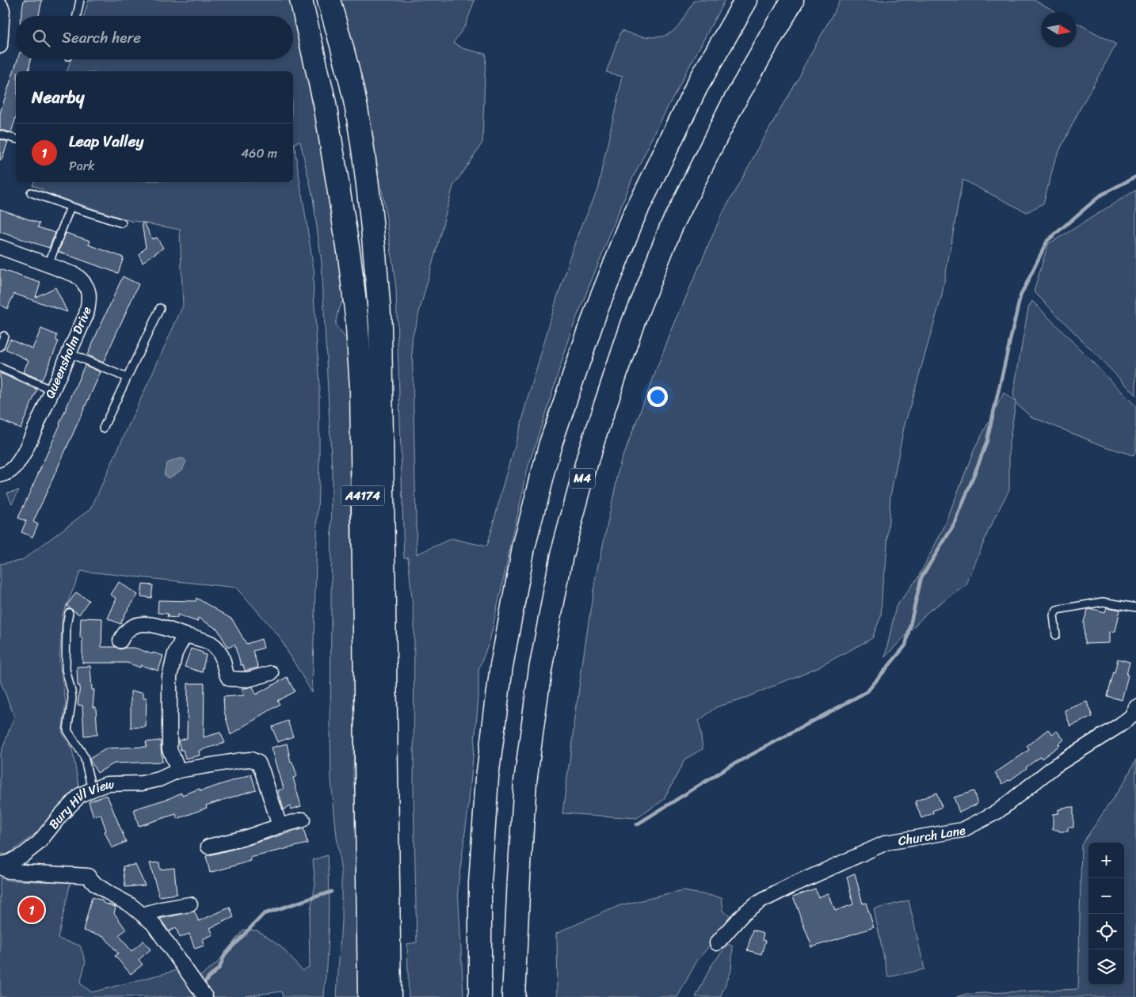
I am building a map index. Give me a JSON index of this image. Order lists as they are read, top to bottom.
{
  "streets": {
    "highway": ["M4", "A4174"],
    "street": ["Queensholm Drive", "Bury Hill View", "Church Lane"]
  },
  "north": "right",
  "page": {
    "search": "Search here",
    "heading": "Nearby",
    "list": [
      {
        "mark": "1",
        "name": "Leap Valley",
        "note": "Park",
        "value": "460 m"
      }
    ],
    "map_buttons": ["+", "−"],
    "pins": "1"
  }
}
